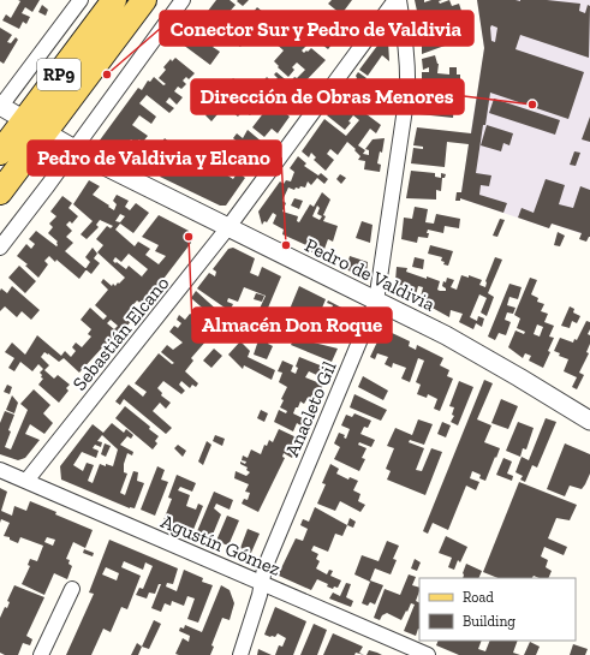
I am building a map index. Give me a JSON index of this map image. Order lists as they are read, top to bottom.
{
  "streets": {
    "main road": ["RP9"],
    "street": [
      "Pedro de Valdivia",
      "Sebastián Elcano",
      "Anacleto Gil",
      "Agustín Gómez"
    ]
  },
  "crossings": [
    ["RP9", "Pedro de Valdivia"],
    ["Pedro de Valdivia", "Sebastián Elcano"],
    ["Pedro de Valdivia", "Anacleto Gil"],
    ["Sebastián Elcano", "Anacleto Gil"],
    ["Sebastián Elcano", "Agustín Gómez"],
    ["Anacleto Gil", "Agustín Gómez"]
  ],
  "places": [
    "Conector Sur y Pedro de Valdivia",
    "Dirección de Obras Menores",
    "Almacén Don Roque",
    "Pedro de Valdivia y Elcano"
  ],
  "legend": ["Road", "Building"]
}
